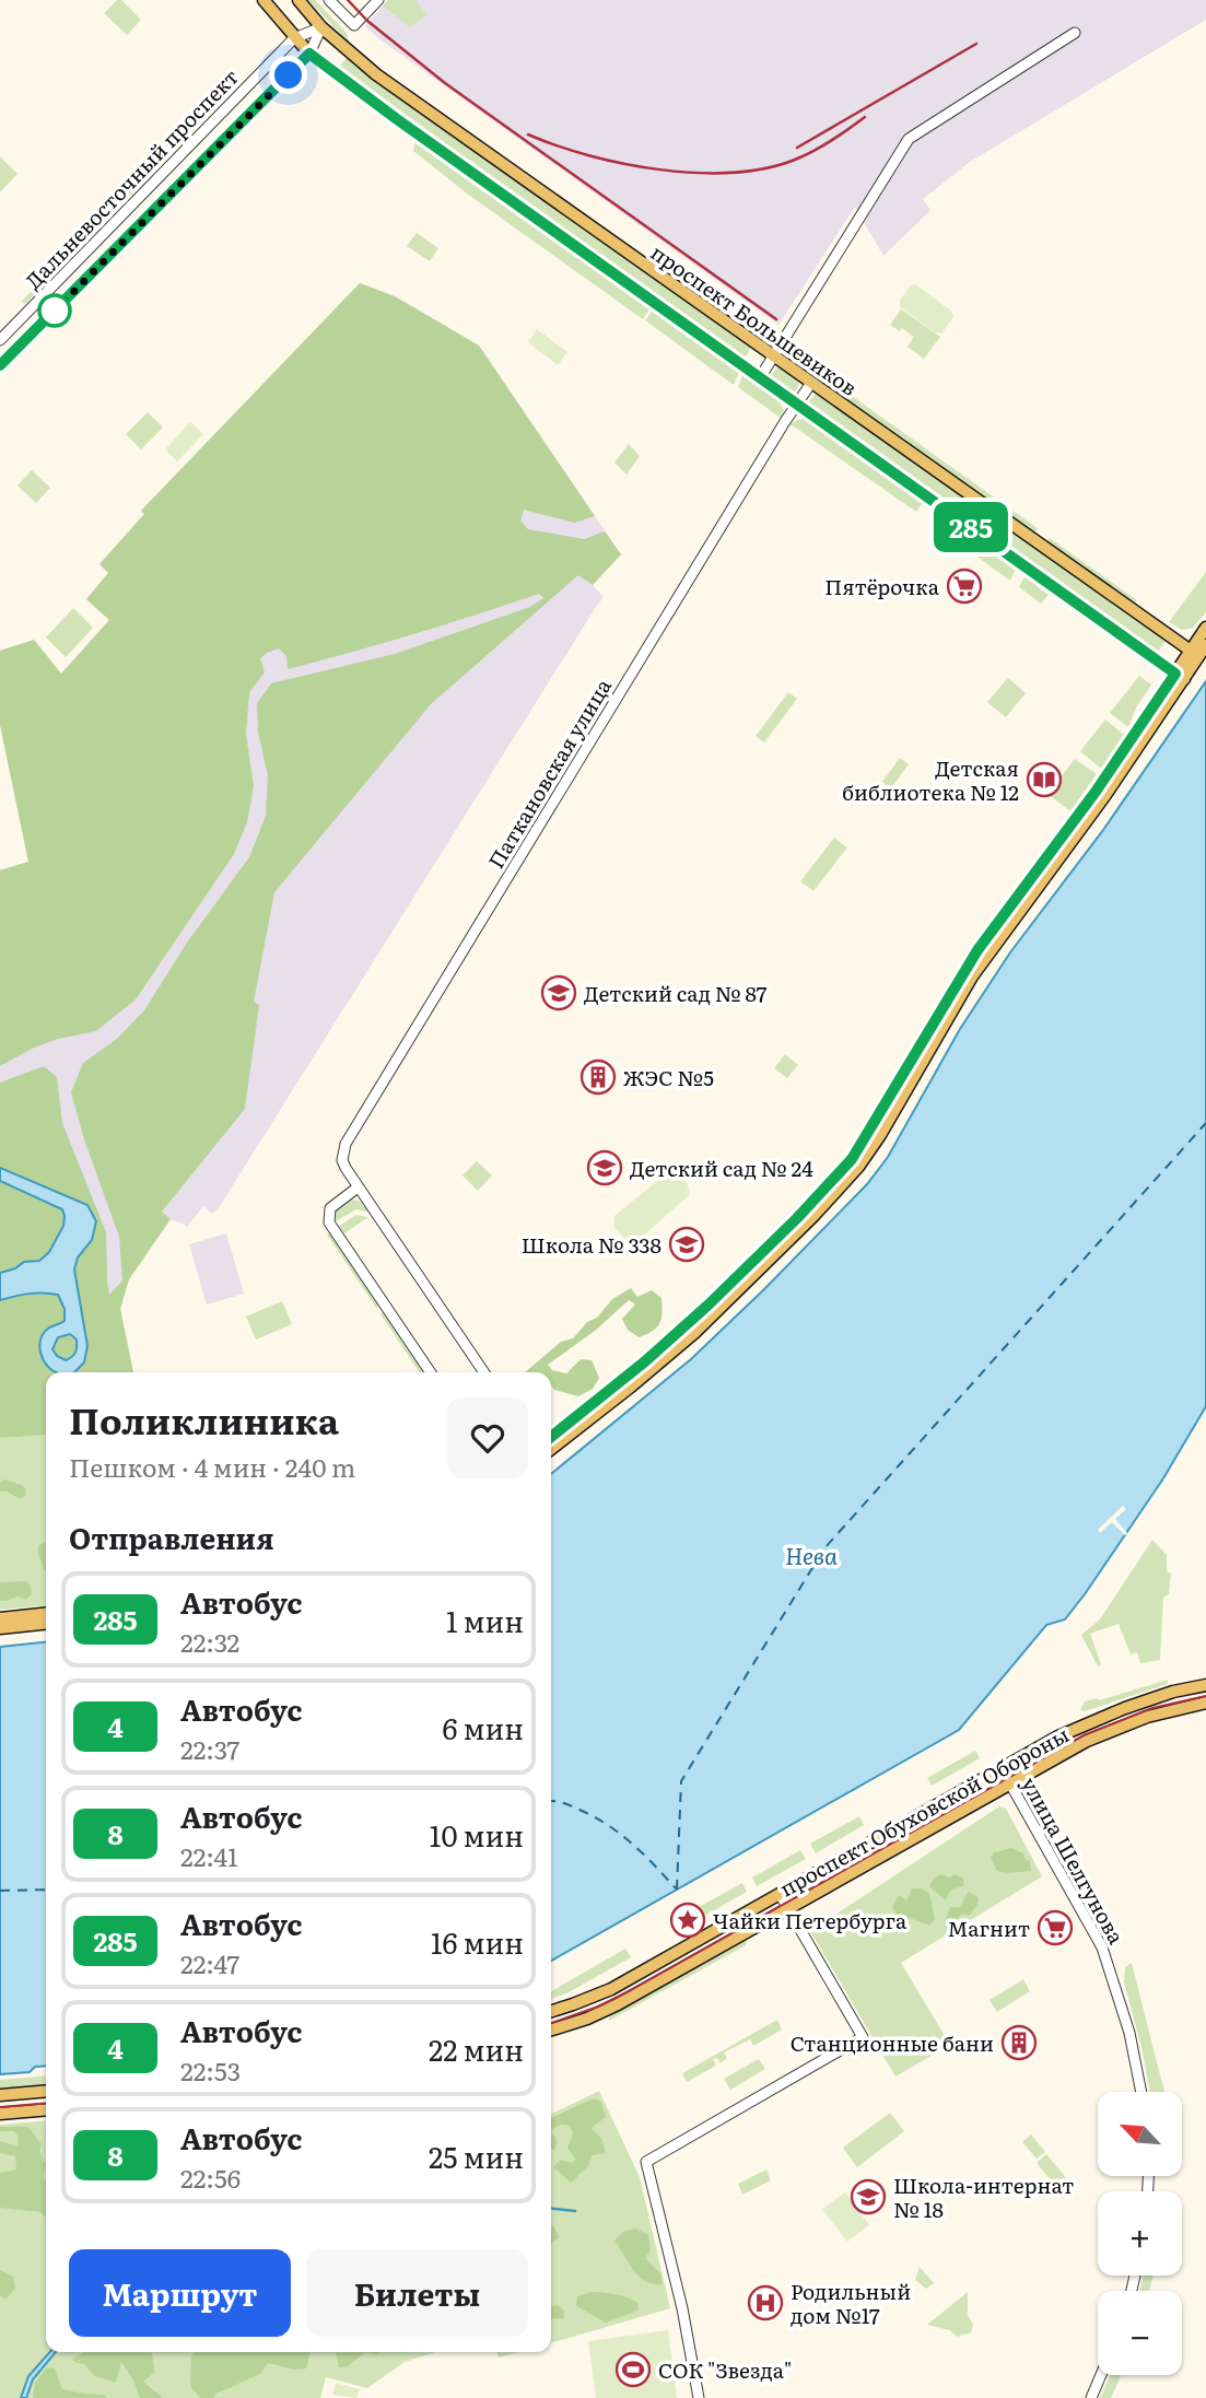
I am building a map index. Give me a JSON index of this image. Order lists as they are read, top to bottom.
{
  "streets": {
    "main road": ["проспект Большевиков", "проспект Обуховской Обороны"],
    "street": ["Дальневосточный проспект", "Паткановская улица", "улица Шелгунова"]
  },
  "crossings": [
    ["Дальневосточный проспект", "проспект Большевиков"],
    ["проспект Большевиков", "Паткановская улица"],
    ["проспект Обуховской Обороны", "улица Шелгунова"]
  ],
  "water": ["Нева"],
  "places": {
    "supermarket": ["Пятёрочка", "Магнит"],
    "library": ["Детская библиотека № 12"],
    "school or university": [
      "Детский сад № 87",
      "Детский сад № 24",
      "Школа № 338",
      "Школа-интернат № 18"
    ],
    "building": ["ЖЭС №5", "Станционные бани"],
    "place": ["Чайки Петербурга"],
    "hospital": ["Родильный дом №17"],
    "sports": ["СОК \"Звезда\""]
  },
  "lines": ["bus line 285"],
  "north": "top left",
  "page": {
    "on_map": "285",
    "heading": [
      ["Поликлиника", "Пешком · 4 мин · 240 m"],
      "Отправления"
    ],
    "list": [
      {
        "mark": "285",
        "name": "Автобус",
        "note": "22:32",
        "value": "1 мин"
      },
      {
        "mark": "4",
        "name": "Автобус",
        "note": "22:37",
        "value": "6 мин"
      },
      {
        "mark": "8",
        "name": "Автобус",
        "note": "22:41",
        "value": "10 мин"
      },
      {
        "mark": "285",
        "name": "Автобус",
        "note": "22:47",
        "value": "16 мин"
      },
      {
        "mark": "4",
        "name": "Автобус",
        "note": "22:53",
        "value": "22 мин"
      },
      {
        "mark": "8",
        "name": "Автобус",
        "note": "22:56",
        "value": "25 мин"
      }
    ],
    "map_buttons": ["+", "−"],
    "buttons": ["Маршрут", "Билеты"]
  }
}
